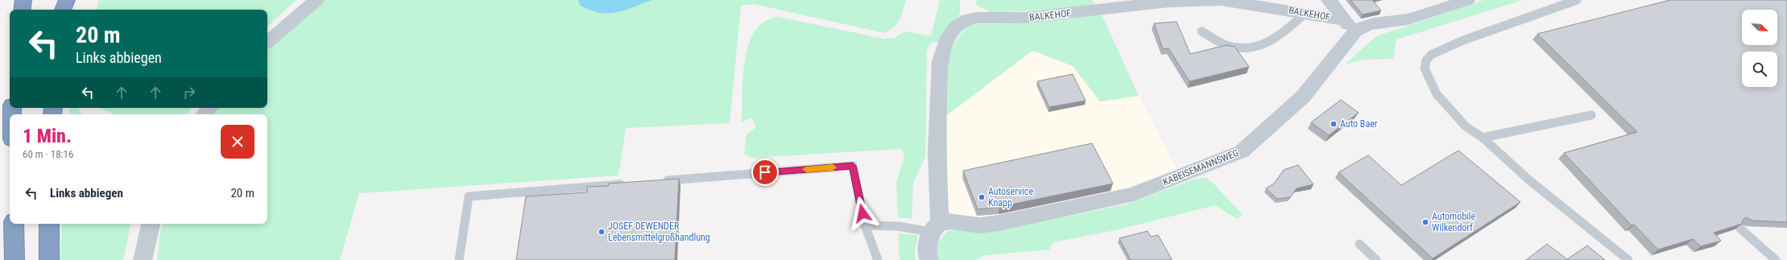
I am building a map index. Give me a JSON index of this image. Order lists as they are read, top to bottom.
{
  "streets": {
    "street": ["BALKEHOF", "KABEISEMANNSWEG"]
  },
  "crossings": [
    ["BALKEHOF", "KABEISEMANNSWEG"]
  ],
  "places": [
    "Auto Baer",
    "Autoservice Knapp",
    "Automobile Wilkendorf",
    "JOSEF DEWENDER Lebensmittelgroßhandlung"
  ],
  "north": "bottom right",
  "page": {
    "turn": ["20 m", "Links abbiegen"],
    "heading": ["1 Min.", "60 m · 18:16"],
    "list": [
      {
        "name": "Links abbiegen",
        "value": "20 m"
      }
    ]
  }
}
